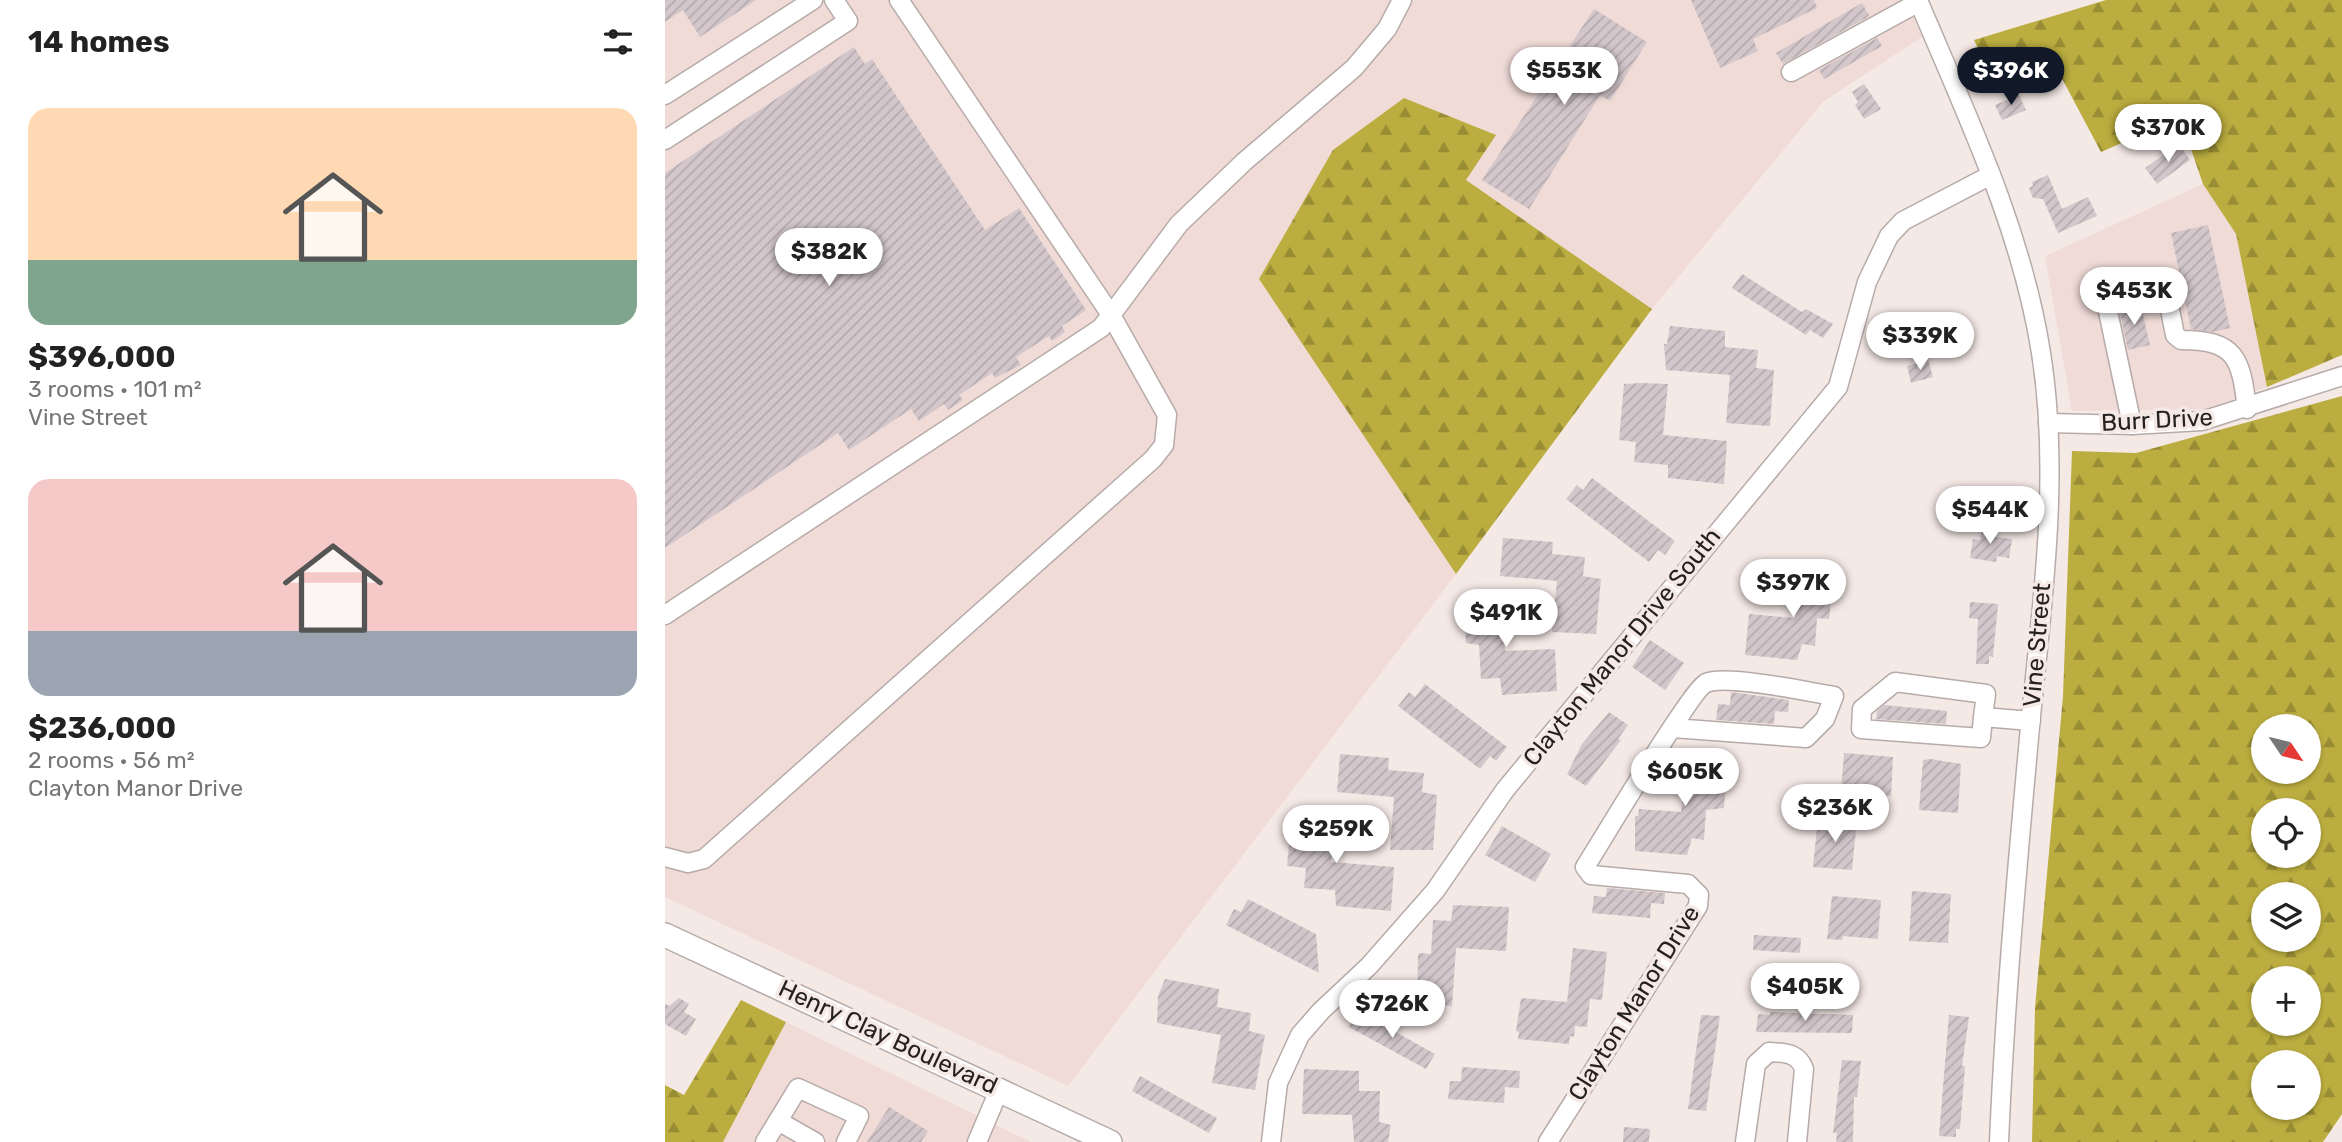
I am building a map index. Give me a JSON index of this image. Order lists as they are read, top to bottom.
{
  "streets": {
    "main road": ["Henry Clay Boulevard"],
    "street": [
      "Burr Drive",
      "Vine Street",
      "Clayton Manor Drive South",
      "Clayton Manor Drive"
    ]
  },
  "crossings": [
    ["Burr Drive", "Vine Street"],
    ["Vine Street", "Clayton Manor Drive South"]
  ],
  "north": "bottom right",
  "page": {
    "heading": "14 homes",
    "price": [
      "$553K",
      "$396K",
      "$370K",
      "$382K",
      "$453K",
      "$339K",
      "$544K",
      "$397K",
      "$491K",
      "$605K",
      "$236K",
      "$259K",
      "$405K",
      "$726K"
    ],
    "list": [
      {
        "name": "$396,000",
        "note": "3 rooms · 101 m² · Vine Street"
      },
      {
        "name": "$236,000",
        "note": "2 rooms · 56 m² · Clayton Manor Drive"
      }
    ],
    "map_buttons": ["+", "−"]
  }
}
